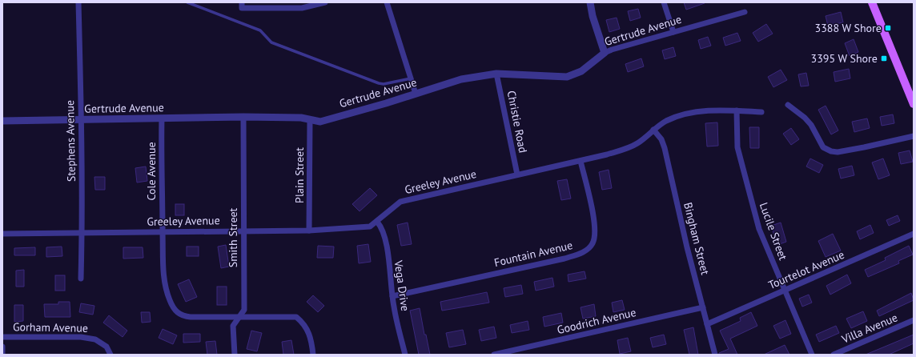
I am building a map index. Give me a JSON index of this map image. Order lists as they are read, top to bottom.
{
  "streets": {
    "street": [
      "Gertrude Avenue",
      "Christie Road",
      "Stephens Avenue",
      "Cole Avenue",
      "Plain Street",
      "Greeley Avenue",
      "Lucile Street",
      "Smith Street",
      "Bingham Street",
      "Fountain Avenue",
      "Tourtelot Avenue",
      "Vega Drive",
      "Goodrich Avenue",
      "Gorham Avenue",
      "Villa Avenue"
    ]
  },
  "crossings": [
    ["Gertrude Avenue", "Christie Road"],
    ["Gertrude Avenue", "Stephens Avenue"],
    ["Gertrude Avenue", "Cole Avenue"],
    ["Gertrude Avenue", "Plain Street"],
    ["Gertrude Avenue", "Smith Street"],
    ["Christie Road", "Greeley Avenue"],
    ["Stephens Avenue", "Greeley Avenue"],
    ["Cole Avenue", "Greeley Avenue"],
    ["Cole Avenue", "Smith Street"],
    ["Plain Street", "Greeley Avenue"],
    ["Greeley Avenue", "Lucile Street"],
    ["Greeley Avenue", "Smith Street"],
    ["Greeley Avenue", "Bingham Street"],
    ["Greeley Avenue", "Fountain Avenue"],
    ["Greeley Avenue", "Vega Drive"],
    ["Lucile Street", "Tourtelot Avenue"],
    ["Bingham Street", "Tourtelot Avenue"],
    ["Bingham Street", "Goodrich Avenue"],
    ["Fountain Avenue", "Vega Drive"]
  ],
  "places": {
    "transit": ["3388 W Shore", "3395 W Shore"]
  }
}
